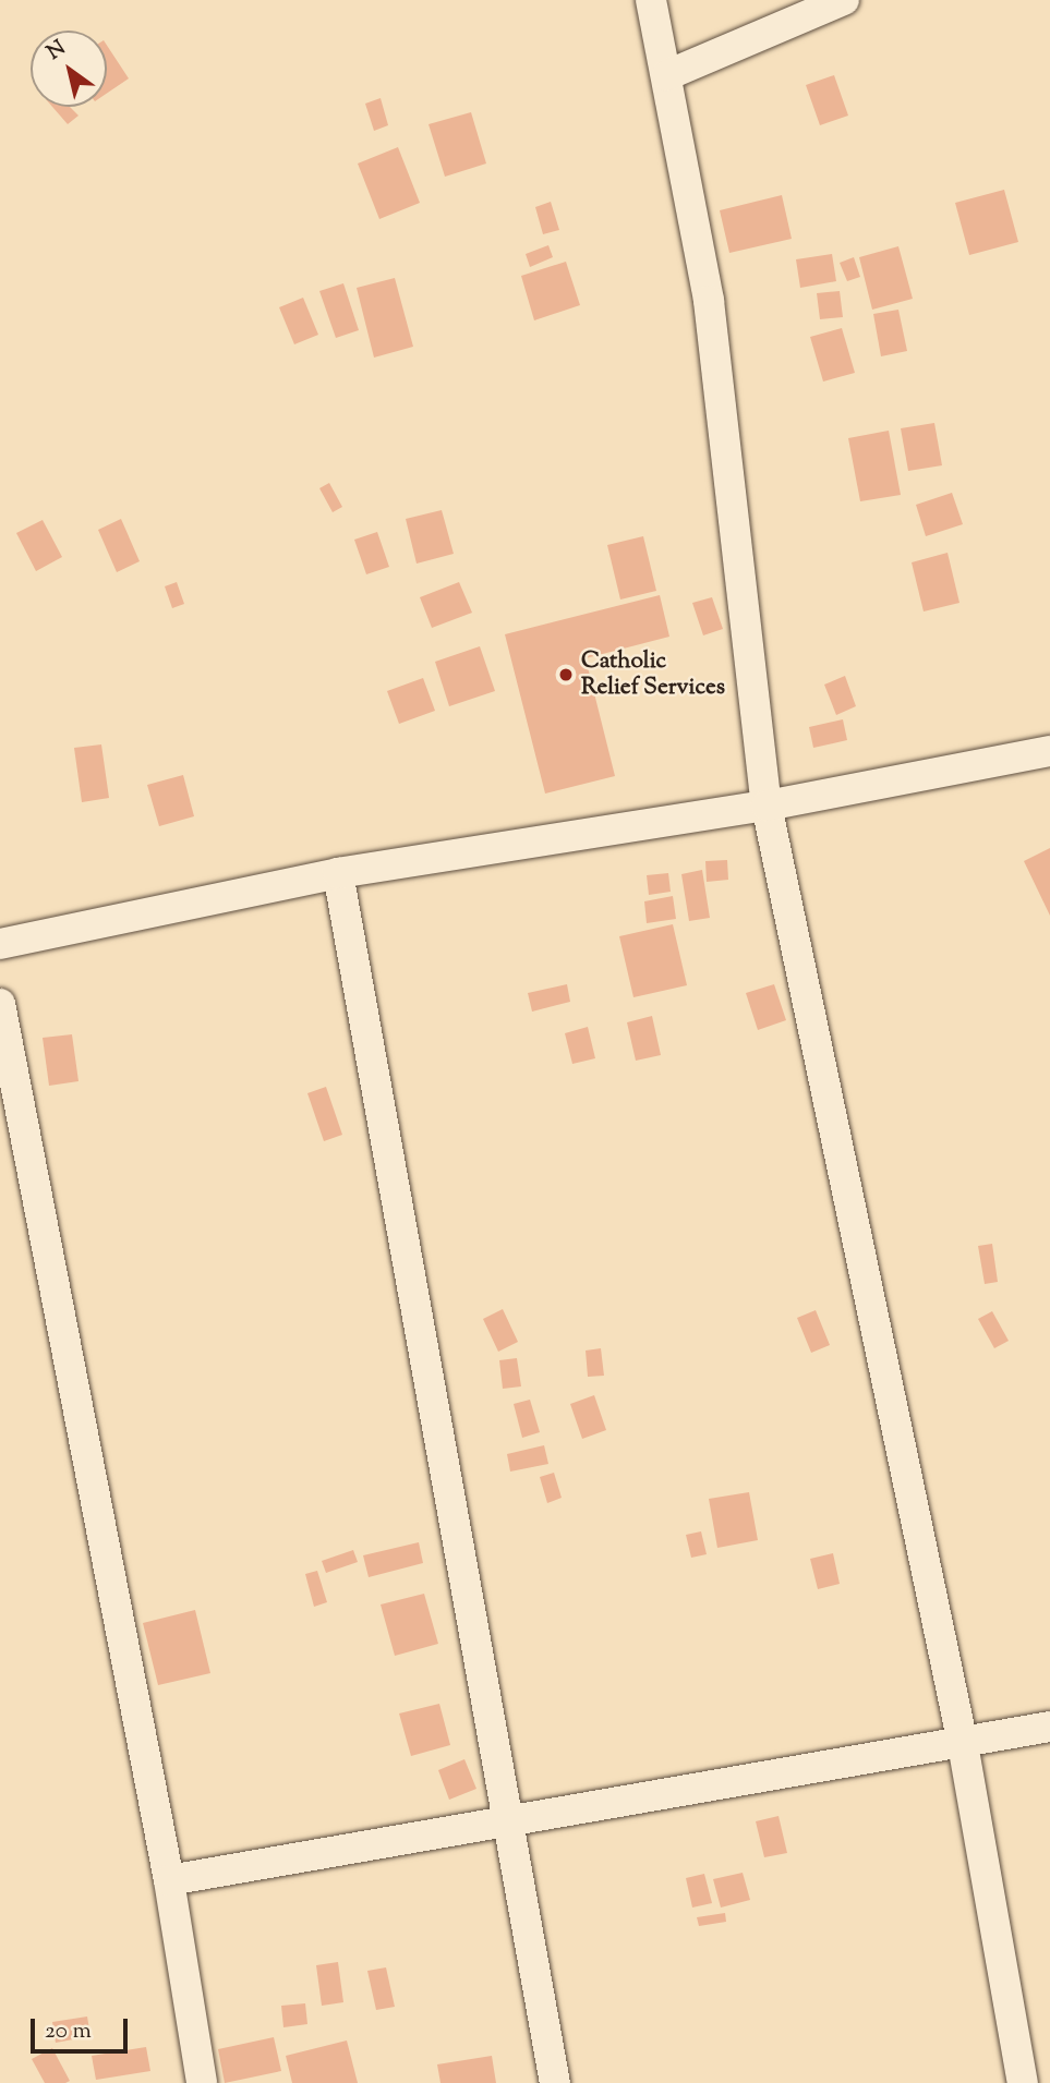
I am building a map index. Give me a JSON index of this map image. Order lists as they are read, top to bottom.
{
  "places": ["Catholic Relief Services"],
  "scale_bar": "20 m",
  "north": "top left"
}
